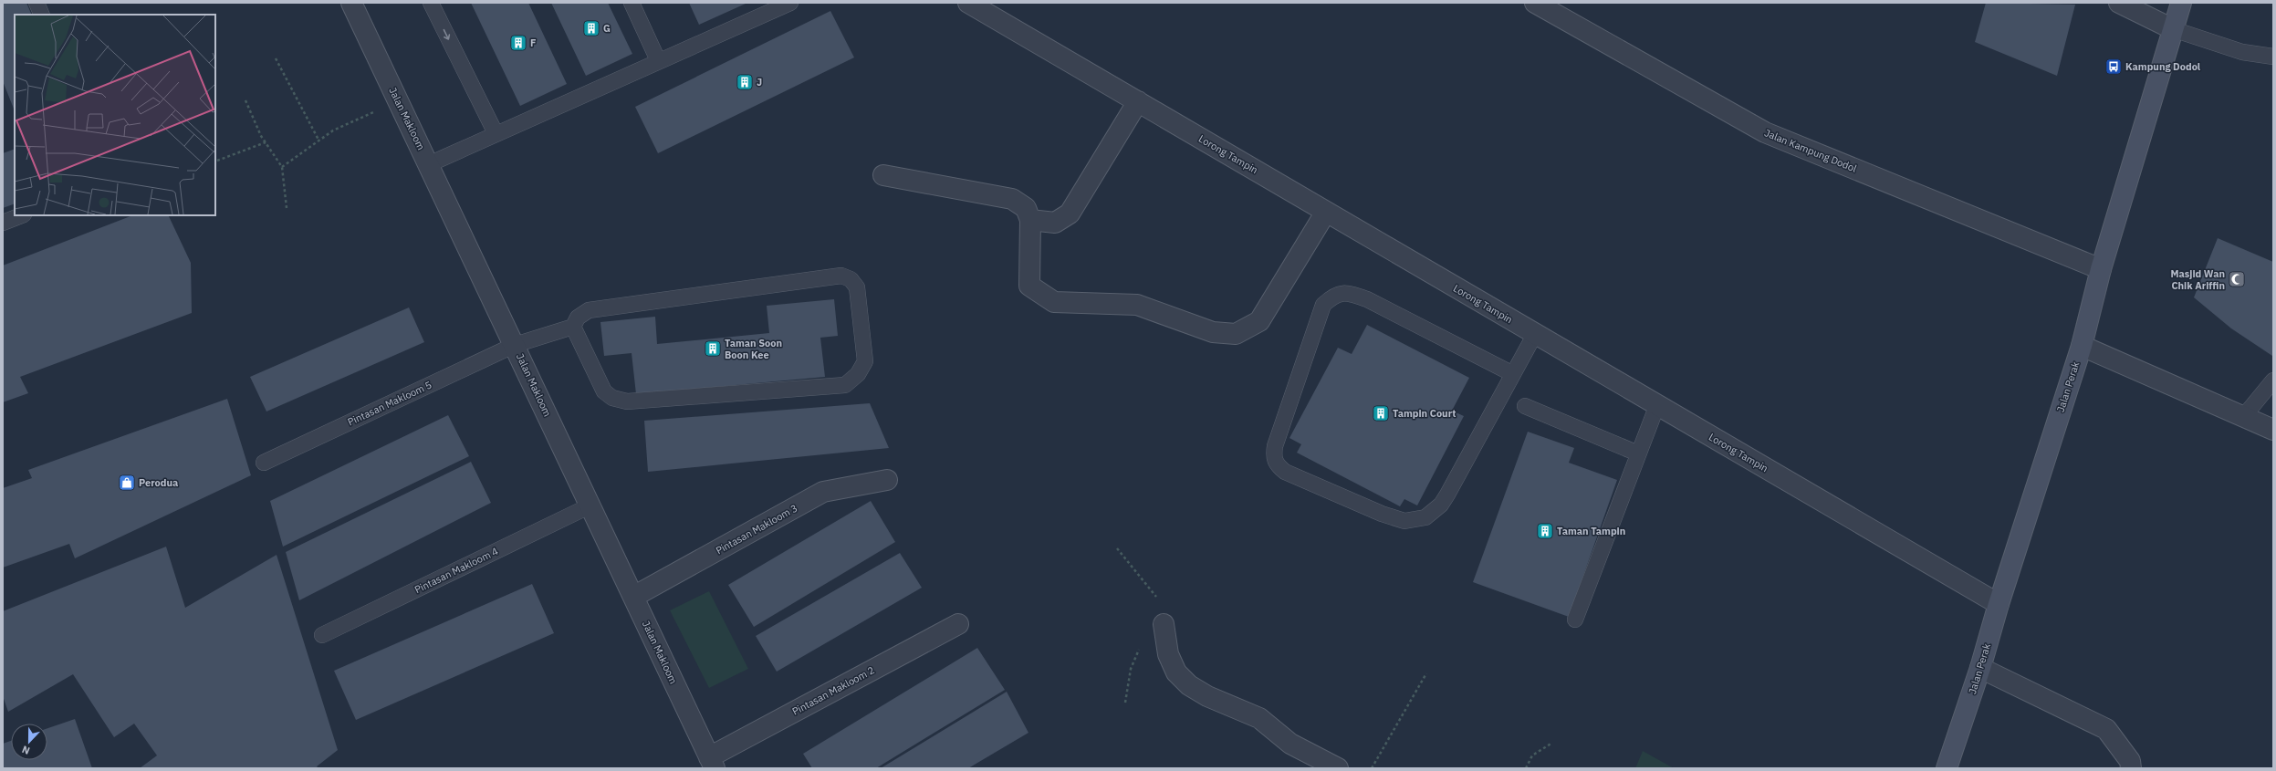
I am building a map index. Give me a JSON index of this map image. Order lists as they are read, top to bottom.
{
  "streets": {
    "main road": ["Jalan Perak"],
    "street": [
      "Jalan Makloom",
      "Jalan Kampung Dodol",
      "Lorong Tampin",
      "Pintasan Makloom 3",
      "Pintasan Makloom 2"
    ],
    "lane": ["Pintasan Makloom 5", "Pintasan Makloom 4"]
  },
  "crossings": [
    ["Jalan Makloom", "Pintasan Makloom 5"],
    ["Jalan Makloom", "Pintasan Makloom 3"],
    ["Jalan Makloom", "Pintasan Makloom 4"],
    ["Jalan Makloom", "Pintasan Makloom 2"],
    ["Jalan Kampung Dodol", "Jalan Perak"],
    ["Lorong Tampin", "Jalan Perak"]
  ],
  "places": {
    "building": [
      "G",
      "F",
      "J",
      "Taman Soon Boon Kee",
      "Tampin Court",
      "Taman Tampin"
    ],
    "bus stop": ["Kampung Dodol"],
    "mosque": ["Masjid Wan Chik Ariffin"],
    "shop": ["Perodua"]
  },
  "north": "bottom"
}
